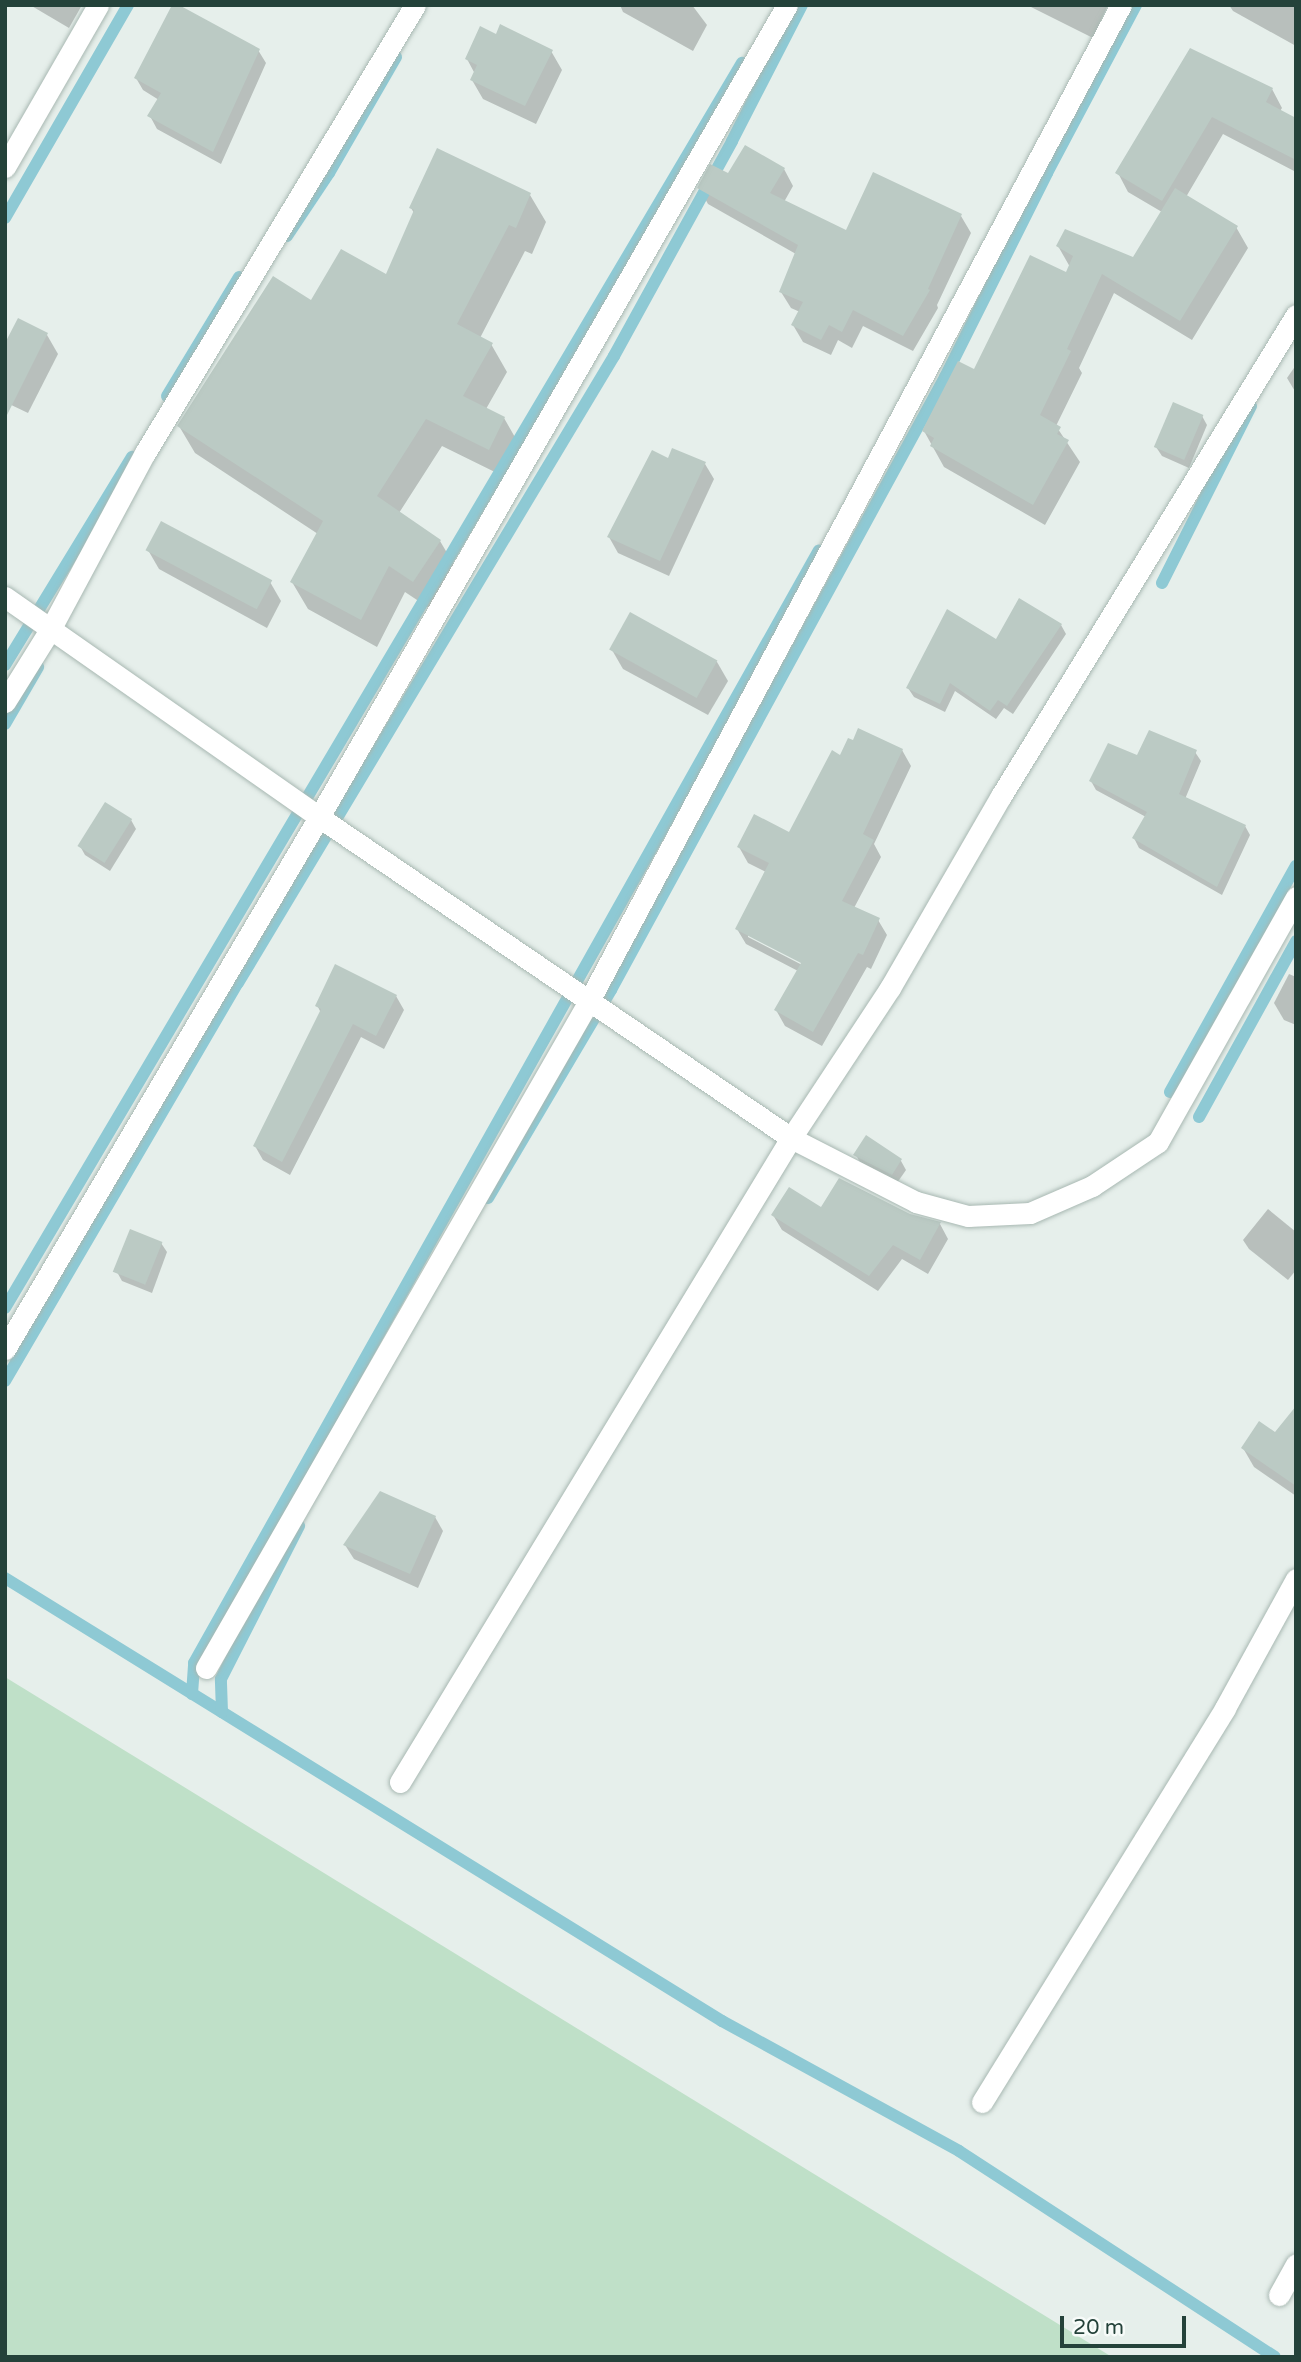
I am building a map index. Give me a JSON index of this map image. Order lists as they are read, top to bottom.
{
  "scale_bar": "20 m"
}
